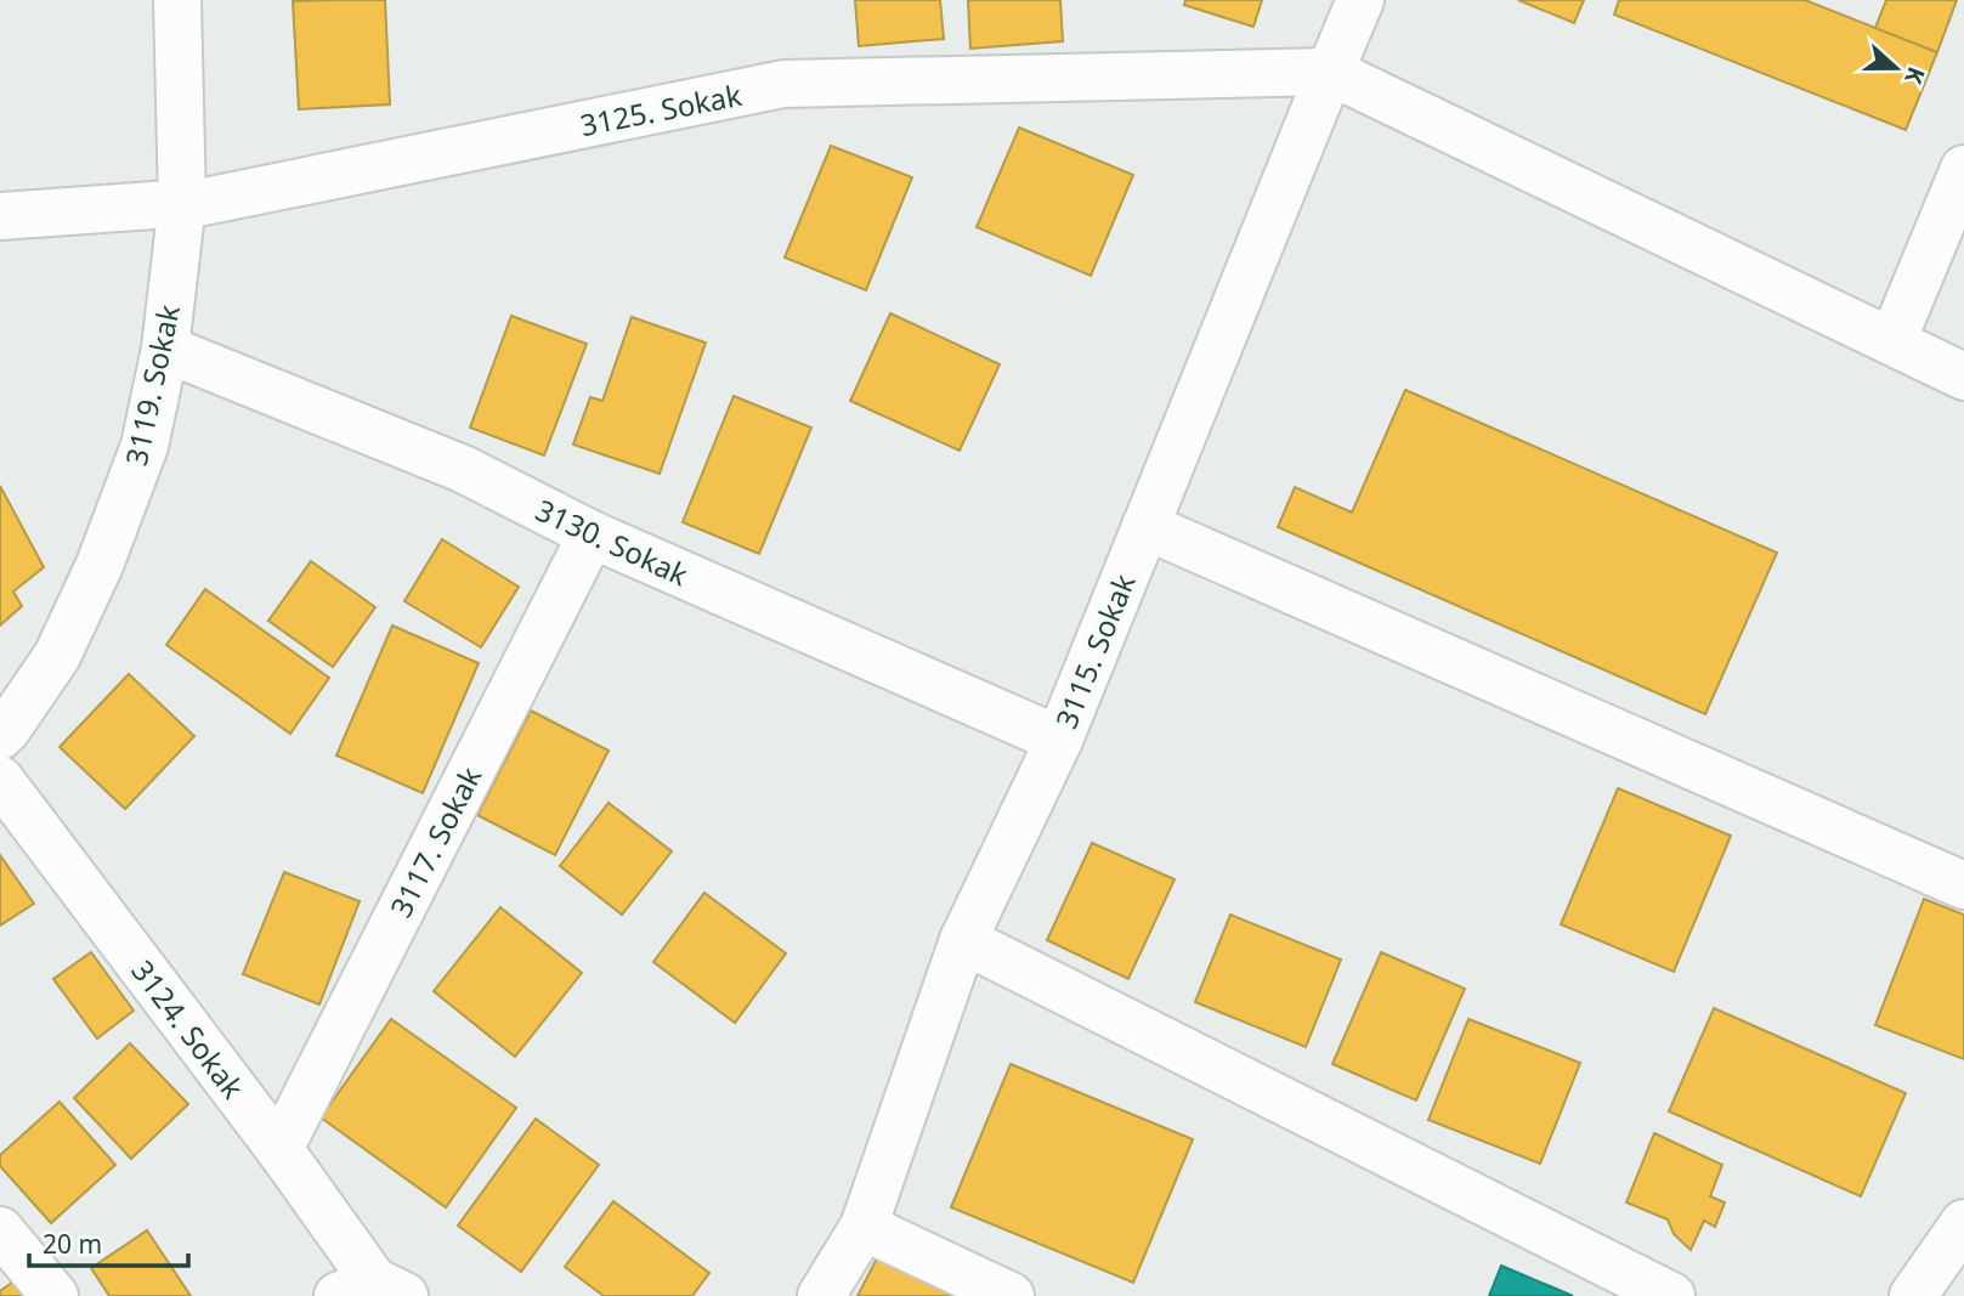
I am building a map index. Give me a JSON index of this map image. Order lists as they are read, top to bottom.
{
  "streets": {
    "street": [
      "3125. Sokak",
      "3119. Sokak",
      "3130. Sokak",
      "3115. Sokak",
      "3117. Sokak",
      "3124. Sokak"
    ]
  },
  "crossings": [
    ["3125. Sokak", "3119. Sokak"],
    ["3125. Sokak", "3115. Sokak"],
    ["3119. Sokak", "3130. Sokak"],
    ["3130. Sokak", "3115. Sokak"],
    ["3130. Sokak", "3117. Sokak"],
    ["3117. Sokak", "3124. Sokak"]
  ],
  "scale_bar": "20 m",
  "north": "right"
}
